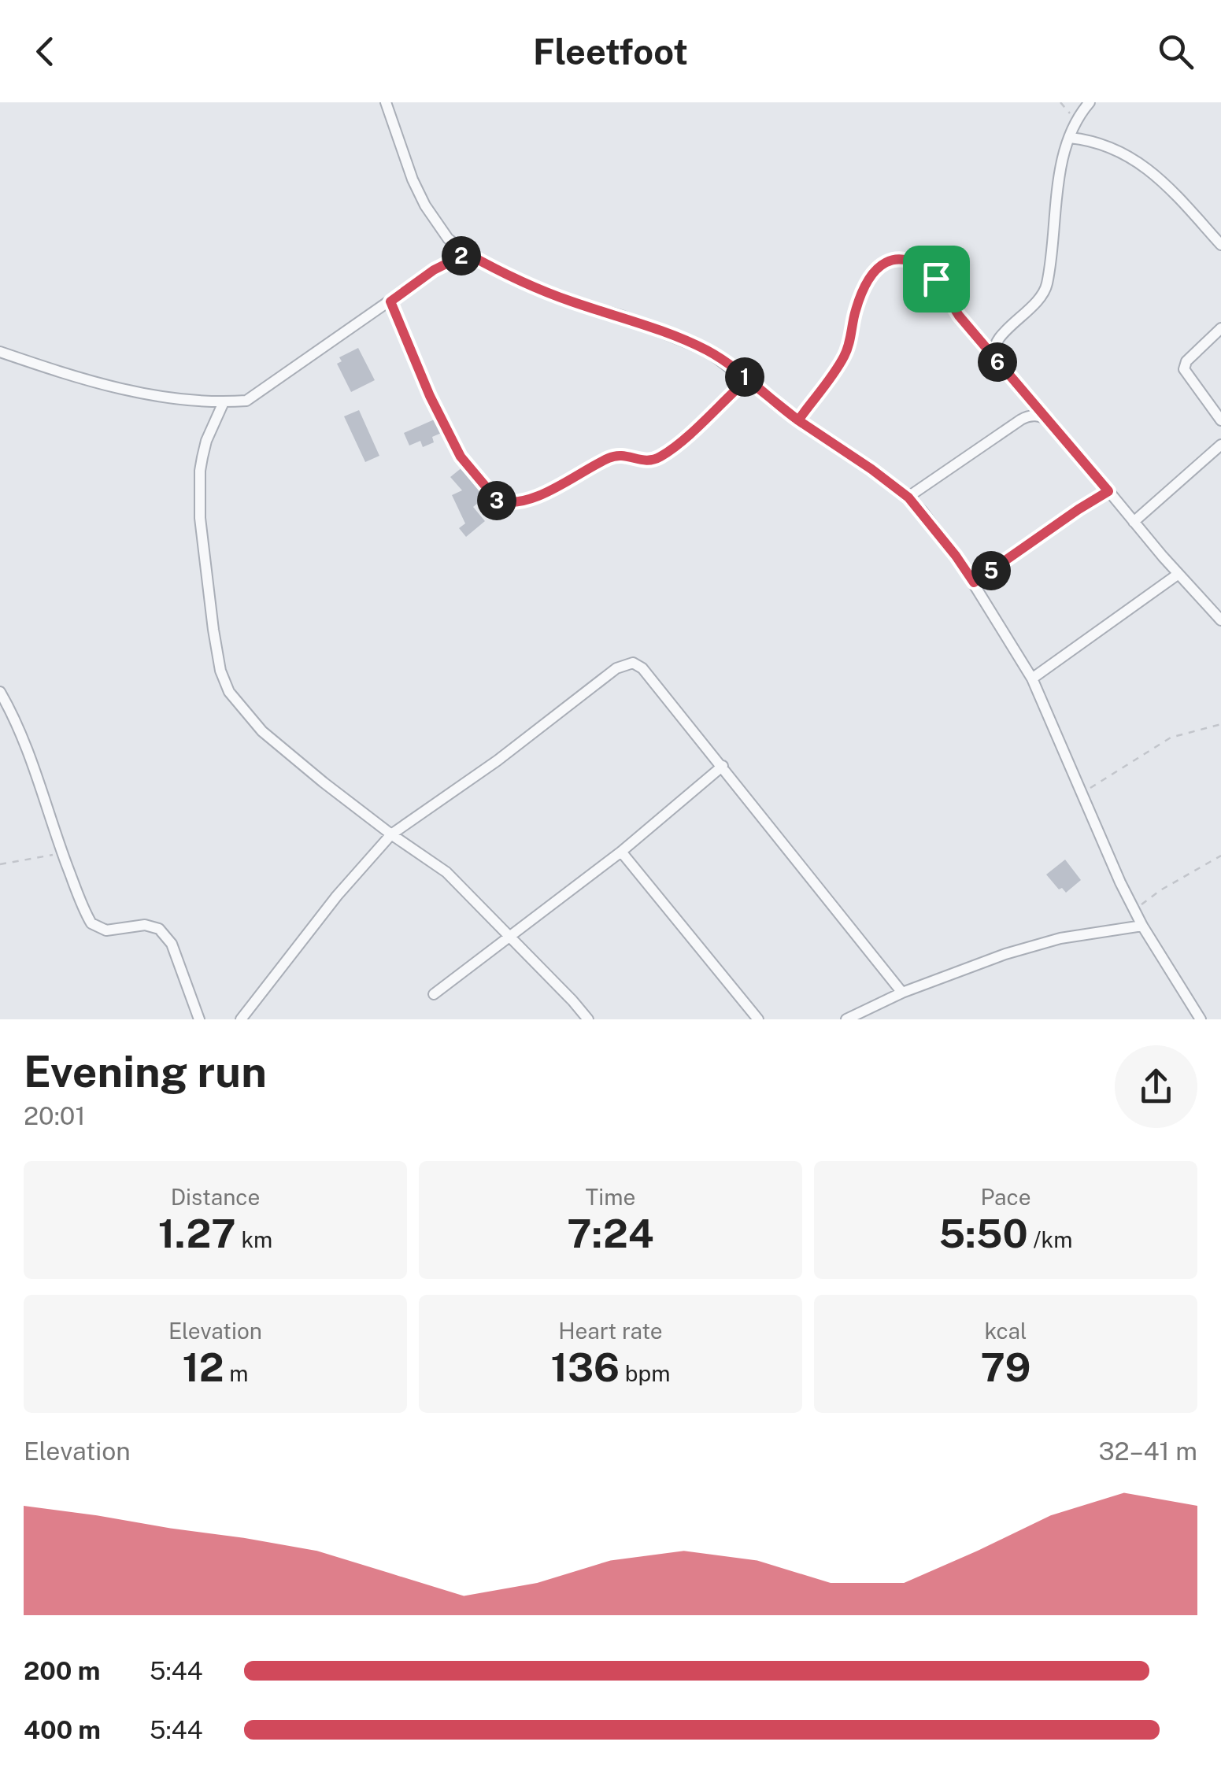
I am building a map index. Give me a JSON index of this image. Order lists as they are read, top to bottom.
{
  "page": {
    "header": "Fleetfoot",
    "pins": [
      "2",
      "6",
      "1",
      "3",
      "5"
    ],
    "heading": ["Evening run", "20:01"],
    "stats": [
      ["Distance", "1.27 km"],
      ["Time", "7:24"],
      ["Pace", "5:50 /km"],
      ["Elevation", "12 m"],
      ["Heart rate", "136 bpm"],
      ["kcal", "79"]
    ],
    "chart": ["Elevation", "32–41 m"],
    "list": [
      {
        "name": "200 m",
        "note": "5:44"
      },
      {
        "name": "400 m",
        "note": "5:44"
      }
    ]
  }
}
